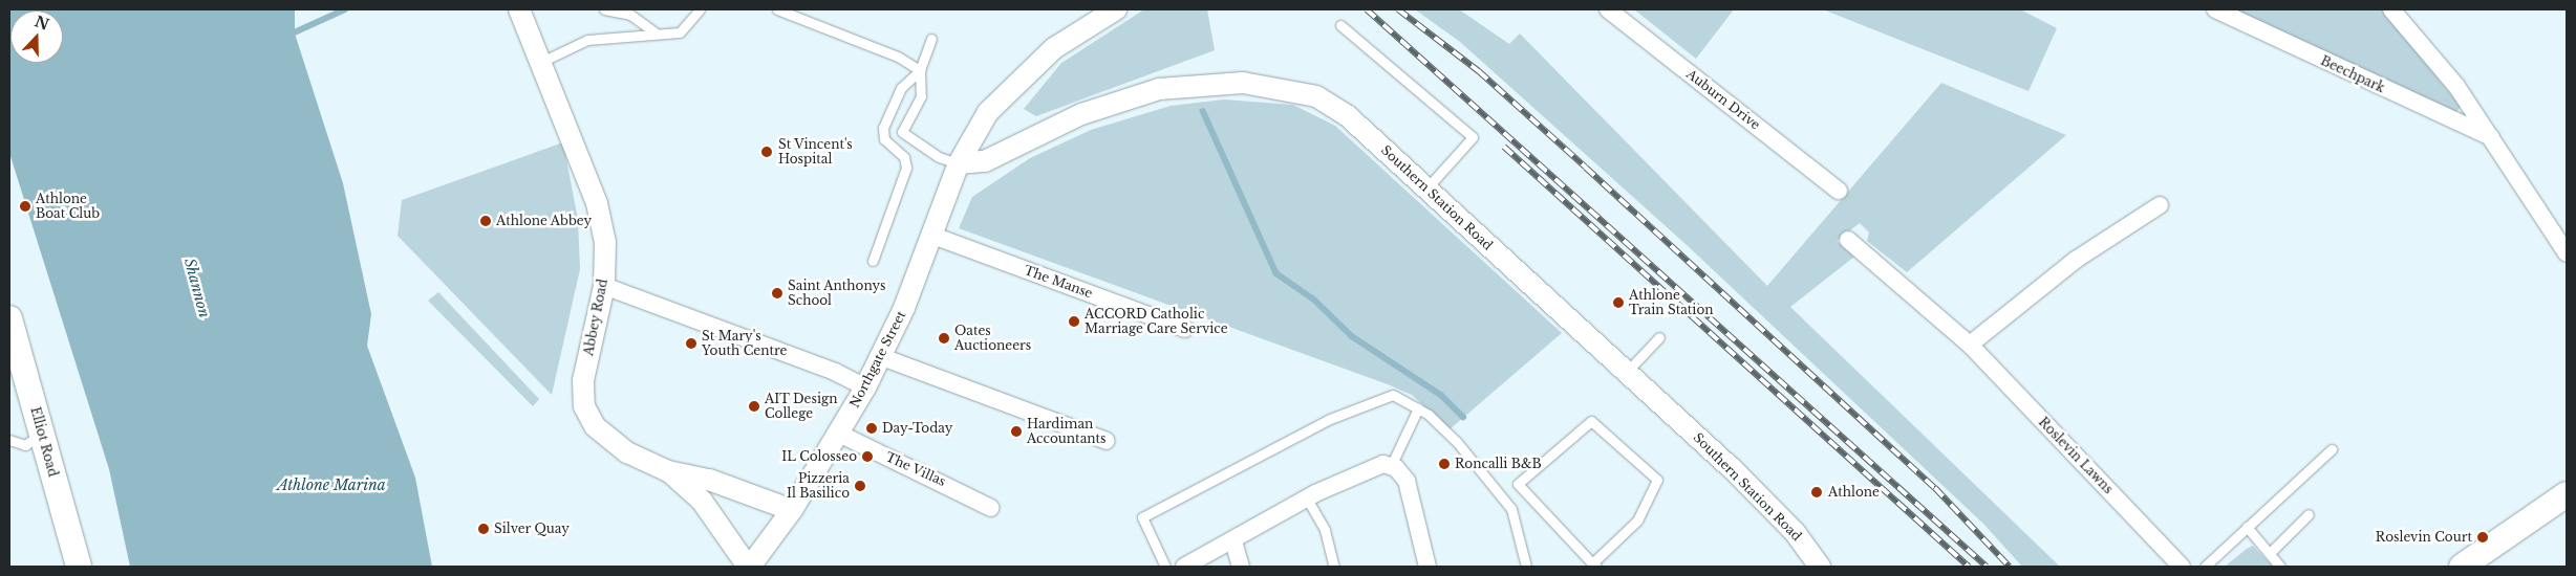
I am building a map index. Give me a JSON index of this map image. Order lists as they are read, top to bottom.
{
  "streets": {
    "main road": ["Elliot Road"],
    "street": [
      "Beechpark",
      "Auburn Drive",
      "Southern Station Road",
      "The Manse",
      "Abbey Road",
      "Northgate Street",
      "Roslevin Lawns",
      "The Villas"
    ]
  },
  "crossings": [
    ["Southern Station Road", "Northgate Street"],
    ["The Manse", "Northgate Street"],
    ["Abbey Road", "Northgate Street"],
    ["Northgate Street", "The Villas"]
  ],
  "water": ["Shannon", "Athlone Marina"],
  "places": [
    "St Vincent's Hospital",
    "Athlone Boat Club",
    "Athlone Abbey",
    "Saint Anthonys School",
    "Athlone Train Station",
    "ACCORD Catholic Marriage Care Service",
    "Oates Auctioneers",
    "St Mary's Youth Centre",
    "AIT Design College",
    "Day-Today",
    "Hardiman Accountants",
    "IL Colosseo",
    "Roncalli B&B",
    "Pizzeria Il Basilico",
    "Athlone",
    "Silver Quay",
    "Roslevin Court"
  ],
  "north": "top"
}
